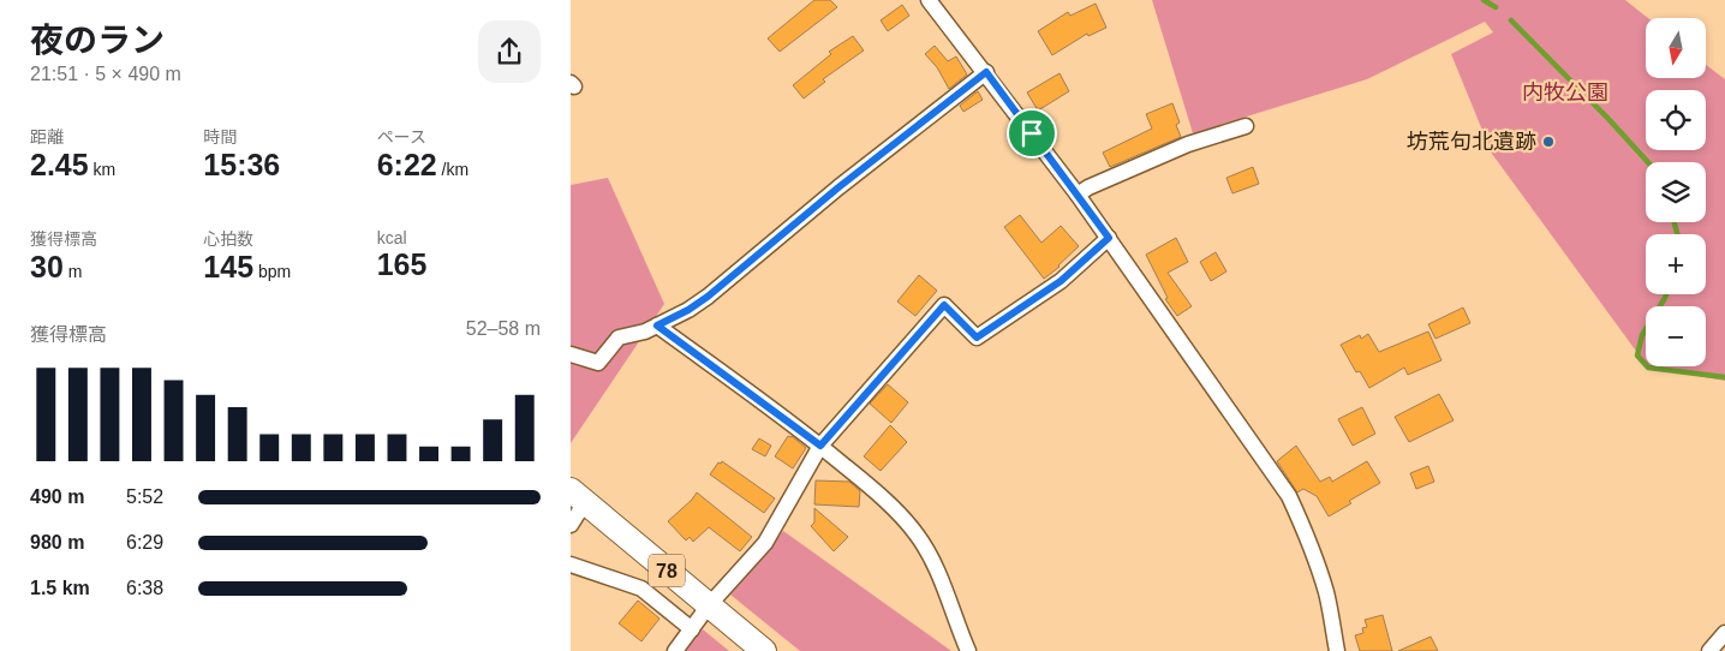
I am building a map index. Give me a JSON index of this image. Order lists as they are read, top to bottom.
{
  "streets": {
    "main road": ["78"]
  },
  "parks": ["内牧公園"],
  "places": ["坊荒句北遺跡"],
  "north": "bottom",
  "page": {
    "heading": ["夜のラン", "21:51 · 5 × 490 m"],
    "map_buttons": ["+", "−"],
    "stats": [
      ["距離", "2.45 km"],
      ["時間", "15:36"],
      ["ペース", "6:22 /km"],
      ["獲得標高", "30 m"],
      ["心拍数", "145 bpm"],
      ["kcal", "165"]
    ],
    "chart": ["獲得標高", "52–58 m"],
    "list": [
      {
        "name": "490 m",
        "note": "5:52"
      },
      {
        "name": "980 m",
        "note": "6:29"
      },
      {
        "name": "1.5 km",
        "note": "6:38"
      }
    ]
  }
}
